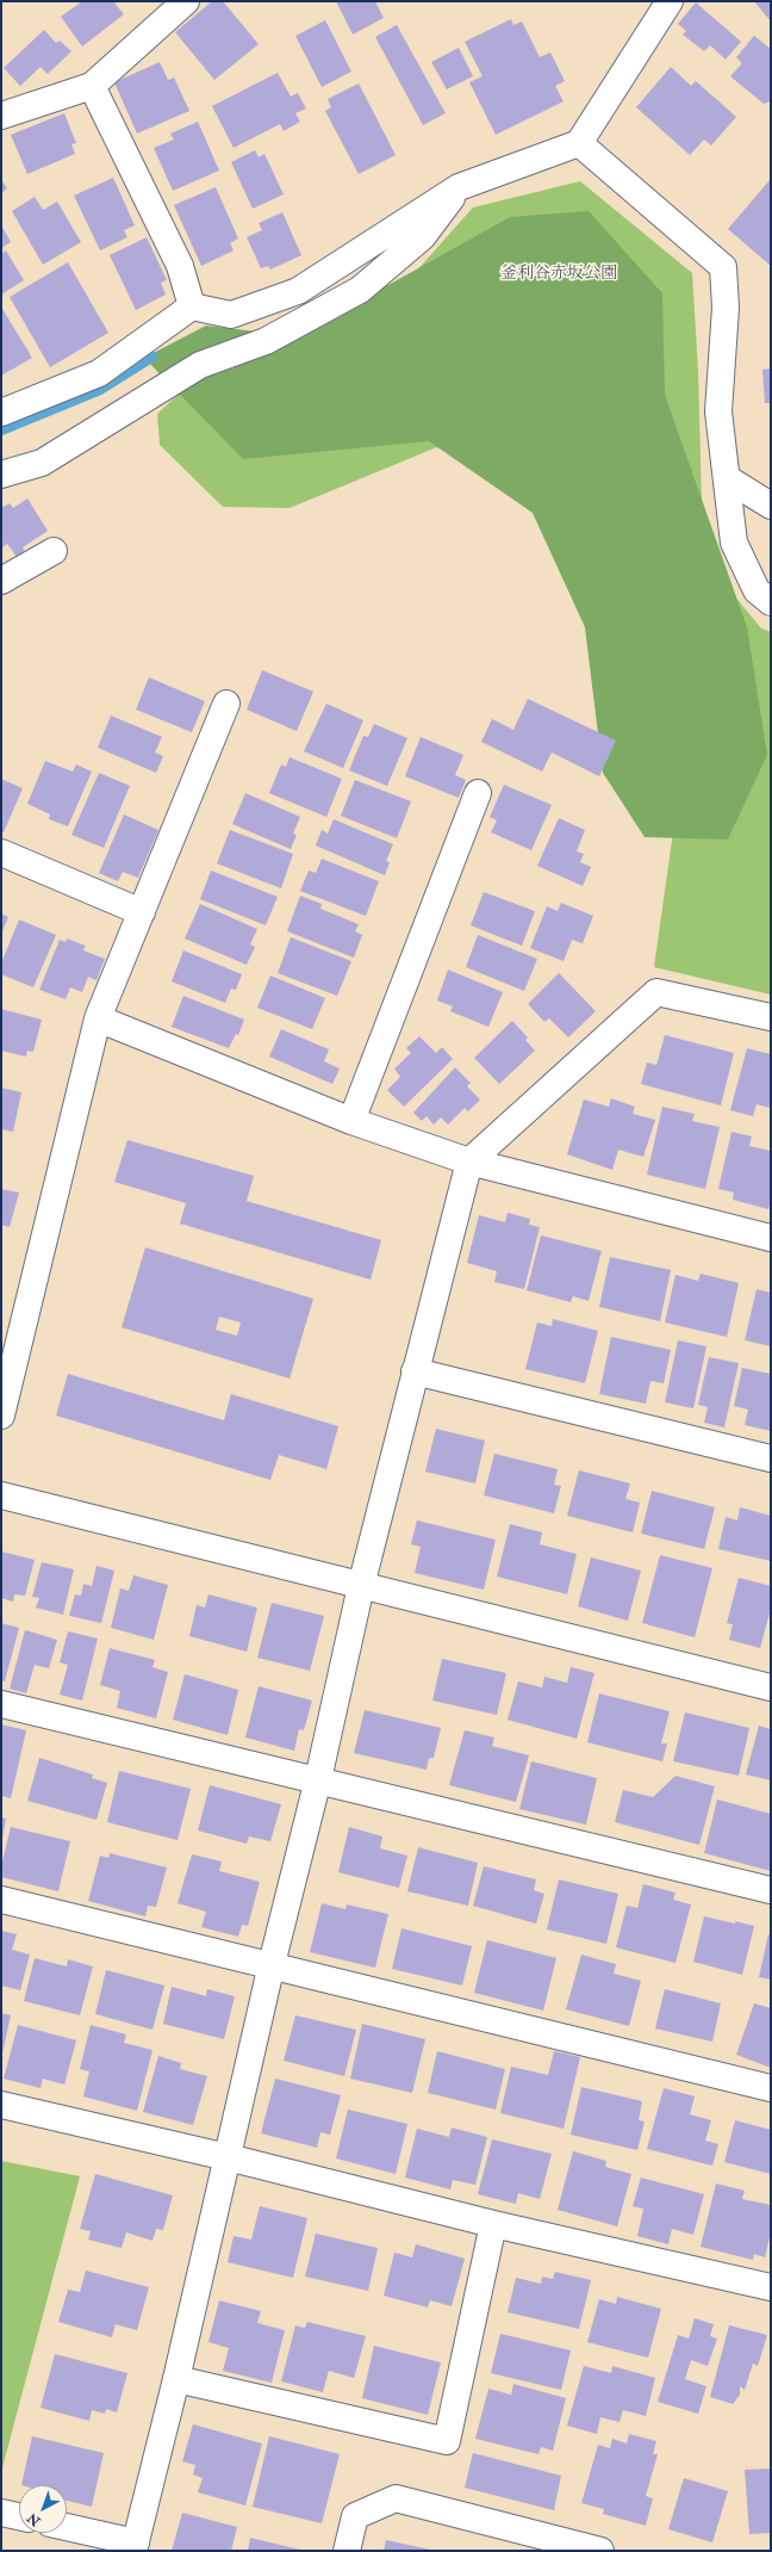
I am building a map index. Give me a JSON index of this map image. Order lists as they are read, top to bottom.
{
  "parks": ["釜利谷赤坂公園"],
  "north": "bottom left"
}
